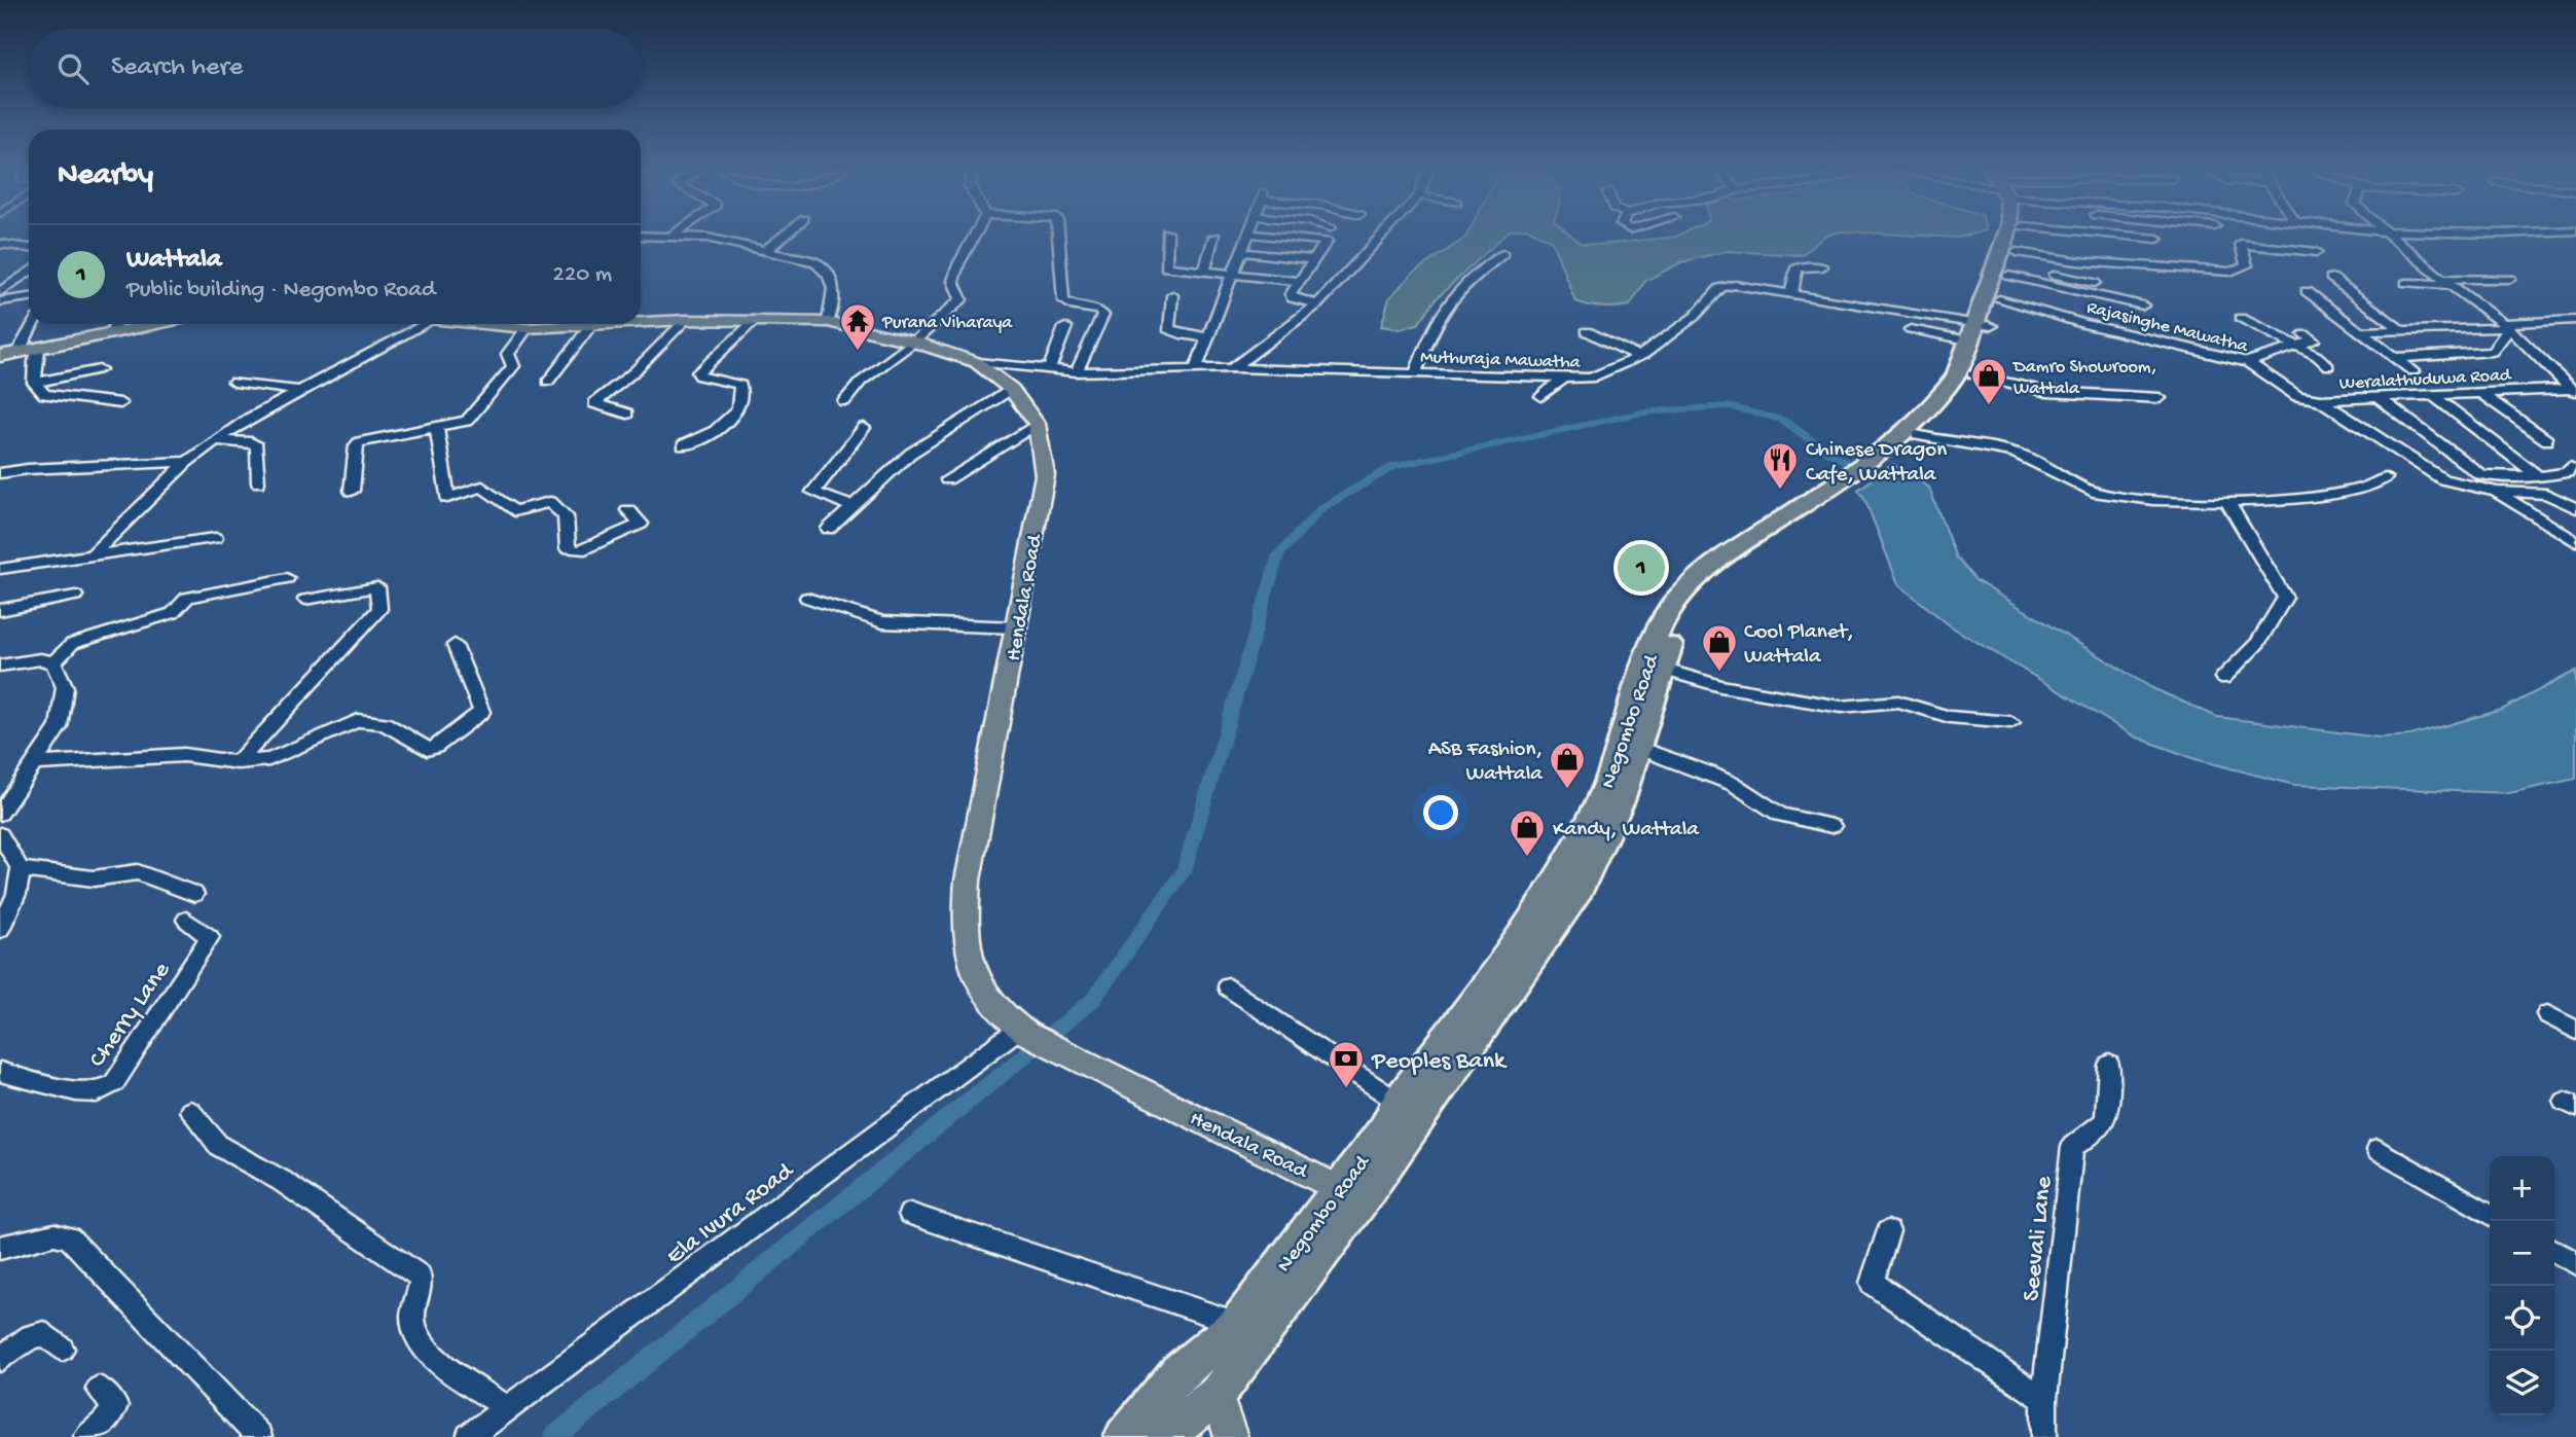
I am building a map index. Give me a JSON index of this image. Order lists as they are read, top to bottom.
{
  "streets": {
    "highway": ["Negombo Road"],
    "main road": ["Hendala Road"],
    "street": [
      "Rajasinghe Mawatha",
      "Muthuraja Mawatha",
      "Weralathuduwa Road",
      "Cherry Lane",
      "Ela Ivura Road",
      "Seevali Lane"
    ]
  },
  "crossings": [
    ["Rajasinghe Mawatha", "Weralathuduwa Road"],
    ["Rajasinghe Mawatha", "Negombo Road"],
    ["Muthuraja Mawatha", "Hendala Road"],
    ["Muthuraja Mawatha", "Negombo Road"],
    ["Hendala Road", "Negombo Road"],
    ["Hendala Road", "Ela Ivura Road"]
  ],
  "places": {
    "temple": ["Purana Viharaya"],
    "shop": [
      "Damro Showroom, Wattala",
      "Cool Planet, Wattala",
      "ASB Fashion, Wattala",
      "Kandy, Wattala"
    ],
    "restaurant": ["Chinese Dragon Cafe, Wattala"],
    "bank": ["Peoples Bank"]
  },
  "page": {
    "search": "Search here",
    "heading": "Nearby",
    "list": [
      {
        "mark": "1",
        "name": "Wattala",
        "note": "Public building · Negombo Road",
        "value": "220 m"
      }
    ],
    "pins": "1",
    "map_buttons": ["+", "−"]
  }
}
